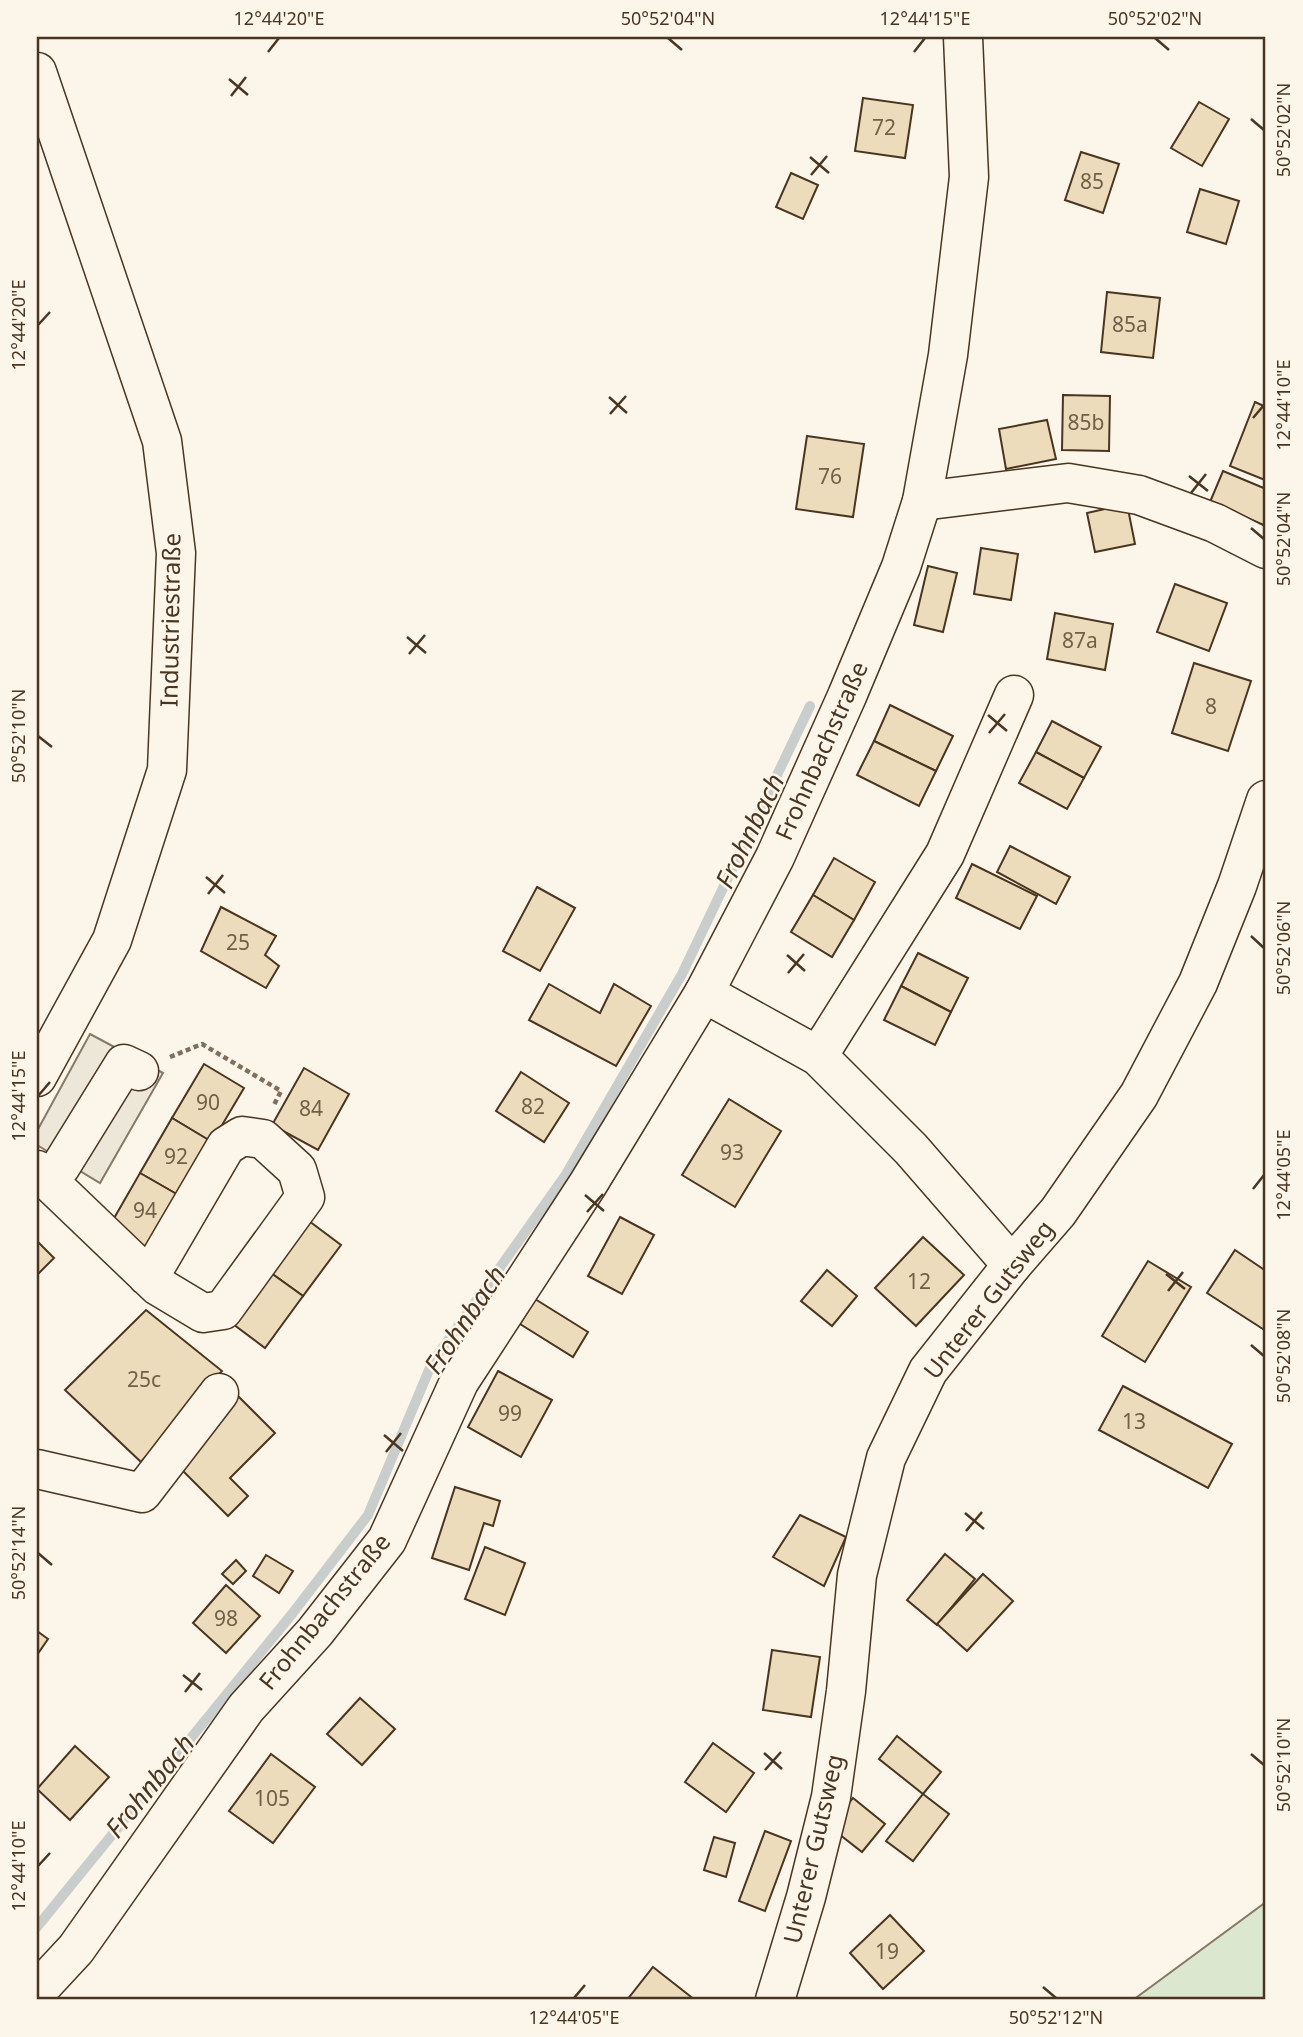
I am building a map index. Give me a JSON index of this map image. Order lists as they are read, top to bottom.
{
  "streets": {
    "street": ["Industriestraße", "Frohnbachstraße", "Unterer Gutsweg"]
  },
  "water": ["Frohnbach"],
  "house_numbers": [
    "72",
    "85",
    "85a",
    "85b",
    "76",
    "87a",
    "8",
    "25",
    "90",
    "82",
    "84",
    "93",
    "92",
    "94",
    "12",
    "25c",
    "99",
    "13",
    "98",
    "105",
    "19"
  ],
  "coordinates": [
    "12°44'20\"E",
    "50°52'04\"N",
    "12°44'15\"E",
    "50°52'02\"N",
    "12°44'10\"E",
    "50°52'10\"N",
    "50°52'06\"N",
    "12°44'05\"E",
    "50°52'08\"N",
    "50°52'14\"N",
    "50°52'12\"N"
  ]
}
